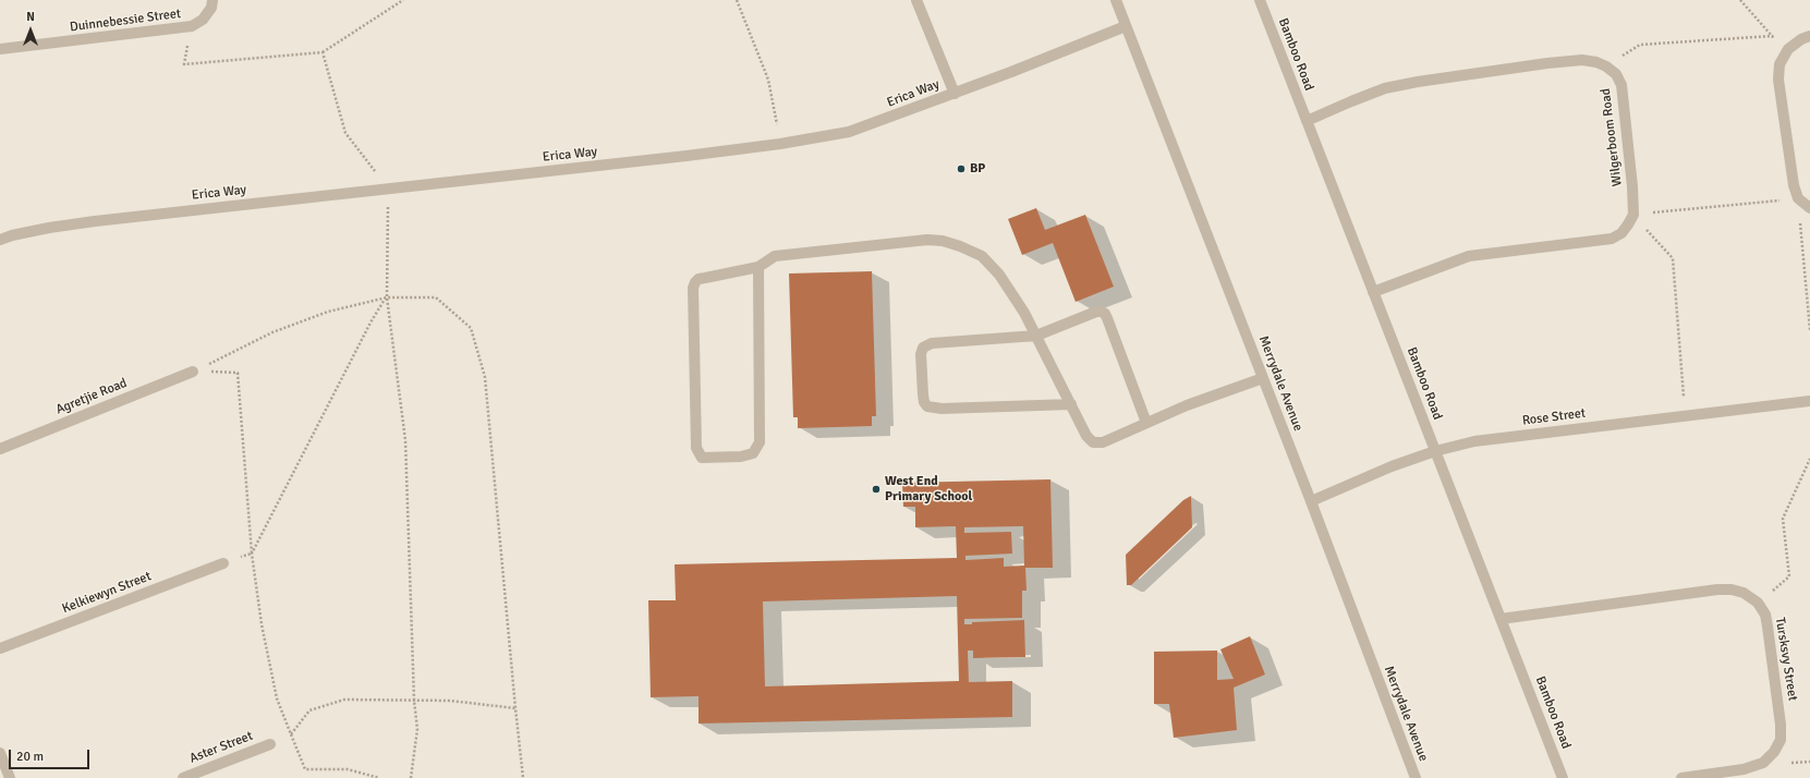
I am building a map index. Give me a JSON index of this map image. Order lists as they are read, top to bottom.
{
  "streets": {
    "street": [
      "Duinnebessie Street",
      "Bamboo Road",
      "Erica Way",
      "Wilgerboom Road",
      "Merrydale Avenue",
      "Agretjie Road",
      "Rose Street",
      "Kelkiewyn Street",
      "Tursksvy Street",
      "Aster Street"
    ]
  },
  "crossings": [
    ["Bamboo Road", "Wilgerboom Road"],
    ["Bamboo Road", "Rose Street"],
    ["Erica Way", "Merrydale Avenue"],
    ["Merrydale Avenue", "Rose Street"]
  ],
  "places": ["BP", "West End Primary School"],
  "scale_bar": "20 m",
  "north": "top"
}
